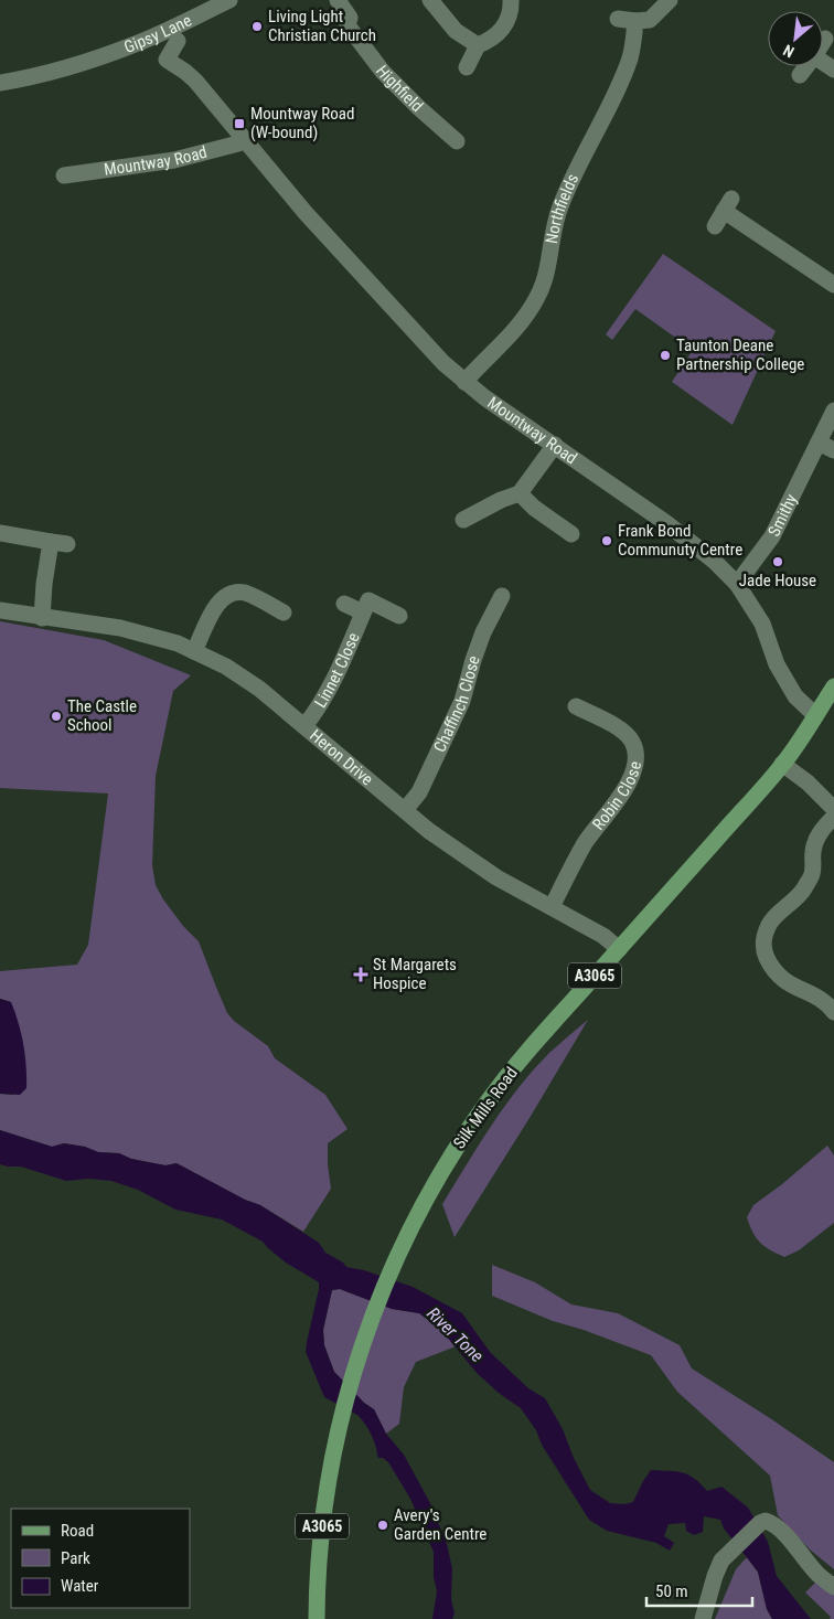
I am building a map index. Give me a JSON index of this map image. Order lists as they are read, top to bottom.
{
  "streets": {
    "main road": ["A3065", "Silk Mills Road"],
    "street": [
      "Gipsy Lane",
      "Highfield",
      "Mountway Road",
      "Northfields",
      "Smithy",
      "Linnet Close",
      "Chaffinch Close",
      "Heron Drive",
      "Robin Close"
    ]
  },
  "crossings": [
    ["Mountway Road", "Northfields"],
    ["Mountway Road", "Smithy"],
    ["Mountway Road", "Silk Mills Road"],
    ["Linnet Close", "Heron Drive"],
    ["Chaffinch Close", "Heron Drive"],
    ["Heron Drive", "Robin Close"],
    ["Heron Drive", "Silk Mills Road"]
  ],
  "water": ["River Tone"],
  "places": {
    "other": [
      "Living Light Christian Church",
      "Taunton Deane Partnership College",
      "Frank Bond Communuty Centre",
      "Jade House",
      "The Castle School",
      "Avery's Garden Centre"
    ],
    "transit": ["Mountway Road (W-bound)"],
    "health": ["St Margarets Hospice"]
  },
  "legend": ["Road", "Park", "Water"],
  "scale_bar": "50 m",
  "north": "bottom left"
}
